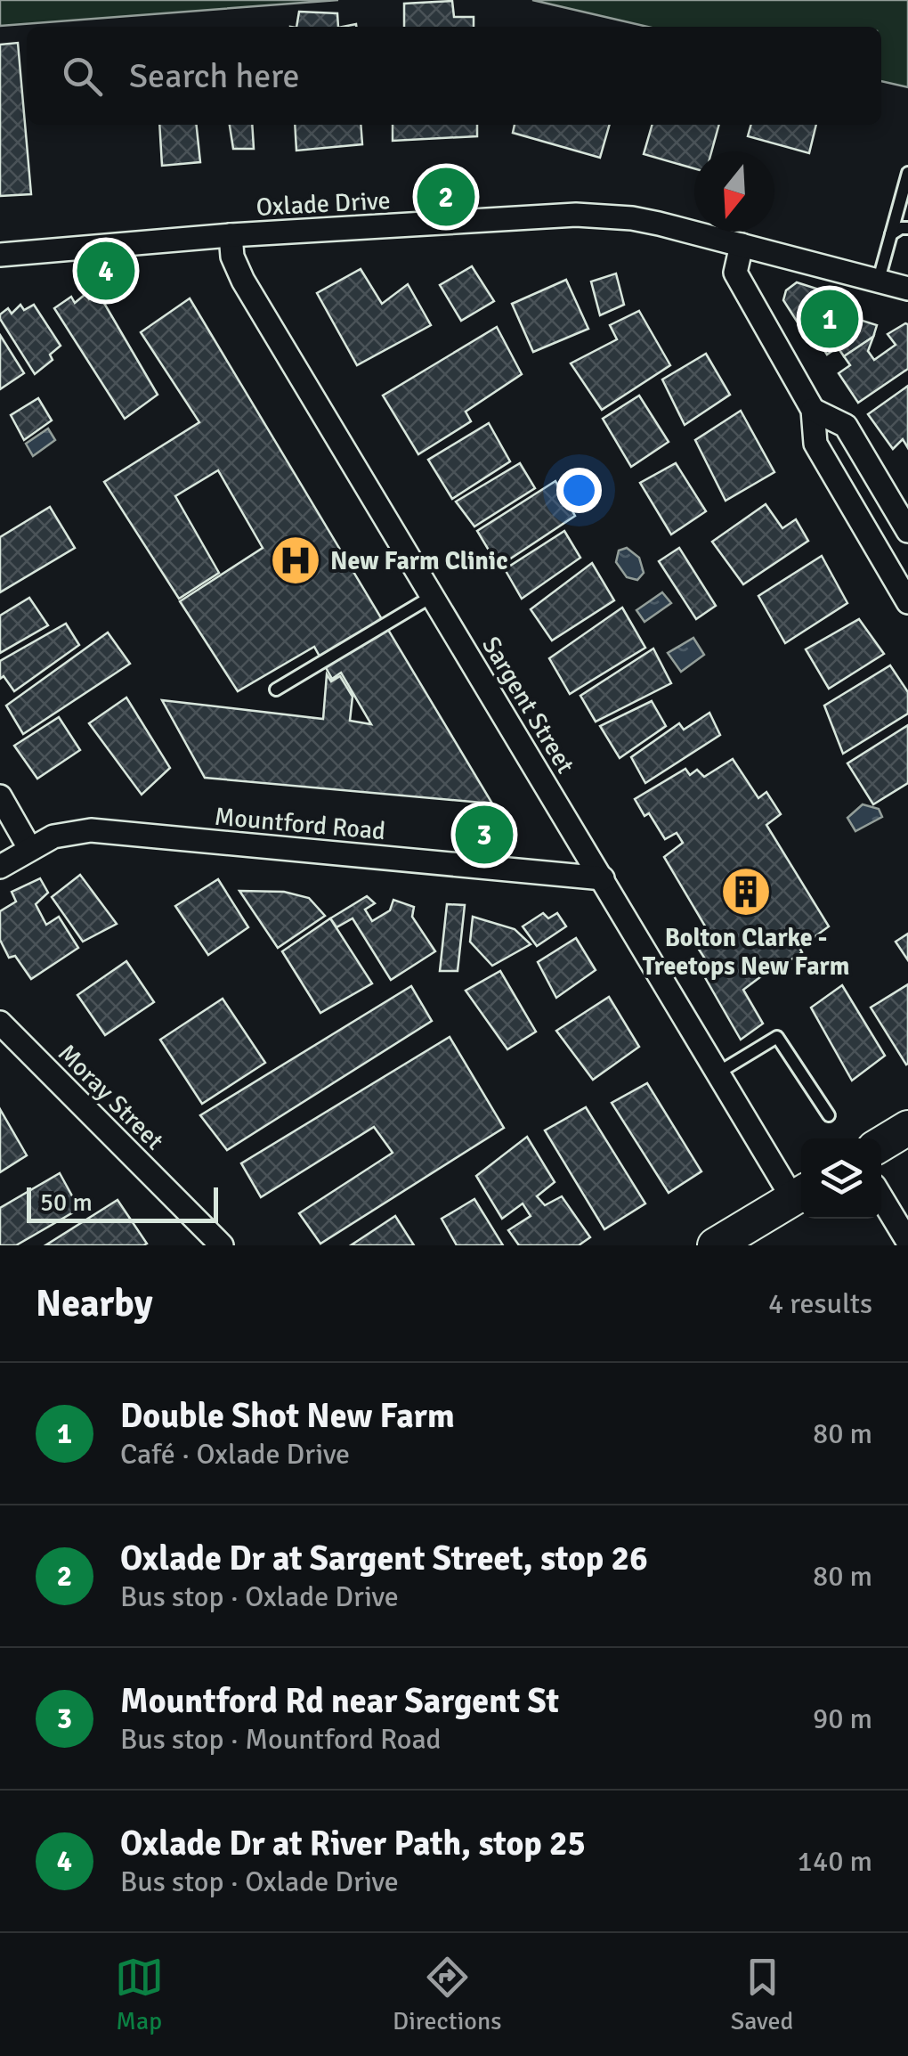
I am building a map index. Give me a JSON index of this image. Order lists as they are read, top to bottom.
{
  "streets": {
    "street": [
      "Oxlade Drive",
      "Sargent Street",
      "Mountford Road",
      "Moray Street"
    ]
  },
  "crossings": [
    ["Oxlade Drive", "Sargent Street"],
    ["Sargent Street", "Mountford Road"]
  ],
  "places": {
    "hospital": ["New Farm Clinic"],
    "building": ["Bolton Clarke - Treetops New Farm"]
  },
  "scale_bar": "50 m",
  "north": "bottom",
  "page": {
    "search": "Search here",
    "pins": [
      "2",
      "4",
      "1",
      "3"
    ],
    "scale": "50 m",
    "heading": ["Nearby", "4 results"],
    "list": [
      {
        "mark": "1",
        "name": "Double Shot New Farm",
        "note": "Café · Oxlade Drive",
        "value": "80 m"
      },
      {
        "mark": "2",
        "name": "Oxlade Dr at Sargent Street, stop 26",
        "note": "Bus stop · Oxlade Drive",
        "value": "80 m"
      },
      {
        "mark": "3",
        "name": "Mountford Rd near Sargent St",
        "note": "Bus stop · Mountford Road",
        "value": "90 m"
      },
      {
        "mark": "4",
        "name": "Oxlade Dr at River Path, stop 25",
        "note": "Bus stop · Oxlade Drive",
        "value": "140 m"
      }
    ],
    "nav": ["Map", "Directions", "Saved"]
  }
}
